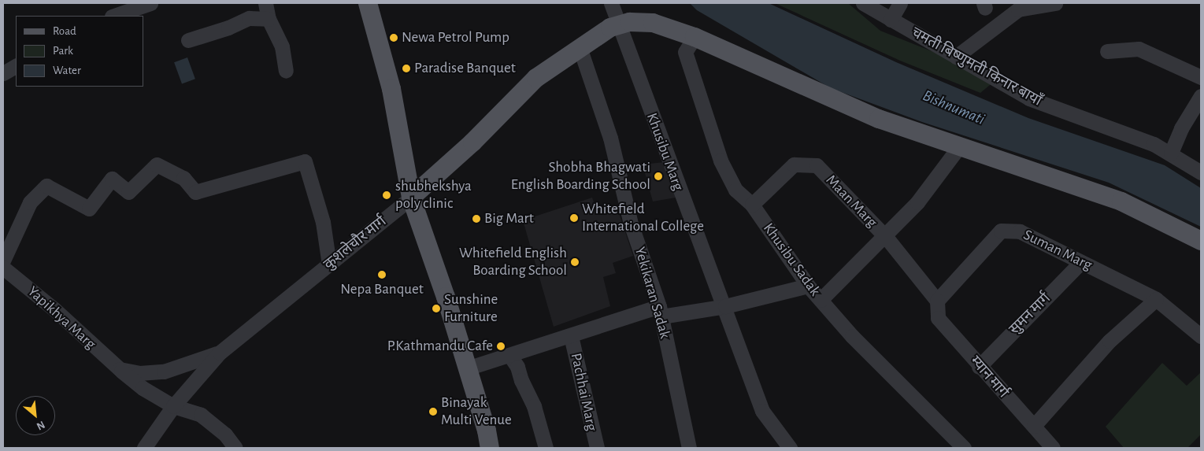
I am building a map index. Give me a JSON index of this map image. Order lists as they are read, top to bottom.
{
  "streets": {
    "main road": ["कुशलेचौर मार्ग"],
    "street": [
      "चमती बिष्णुमती किनार बायाँ",
      "Khusibu Marg",
      "Maan Marg",
      "Suman Marg",
      "Khusibu Sadak",
      "Yekikaran Sadak",
      "सुमन मार्ग",
      "Yapikhya Marg",
      "म्यान मार्ग",
      "Pachhai Marg"
    ]
  },
  "crossings": [
    ["Khusibu Marg", "कुशलेचौर मार्ग"],
    ["Maan Marg", "Suman Marg"],
    ["Maan Marg", "Khusibu Sadak"],
    ["Maan Marg", "म्यान मार्ग"],
    ["कुशलेचौर मार्ग", "Yekikaran Sadak"],
    ["कुशलेचौर मार्ग", "Yapikhya Marg"],
    ["Suman Marg", "सुमन मार्ग"],
    ["Suman Marg", "म्यान मार्ग"],
    ["सुमन मार्ग", "म्यान मार्ग"]
  ],
  "water": ["Bishnumati"],
  "places": [
    "Newa Petrol Pump",
    "Paradise Banquet",
    "Shobha Bhagwati English Boarding School",
    "shubhekshya poly clinic",
    "Whitefield International College",
    "Big Mart",
    "Whitefield English Boarding School",
    "Nepa Banquet",
    "Sunshine Furniture",
    "P.Kathmandu Cafe",
    "Binayak Multi Venue"
  ],
  "legend": ["Road", "Park", "Water"],
  "north": "bottom right"
}
